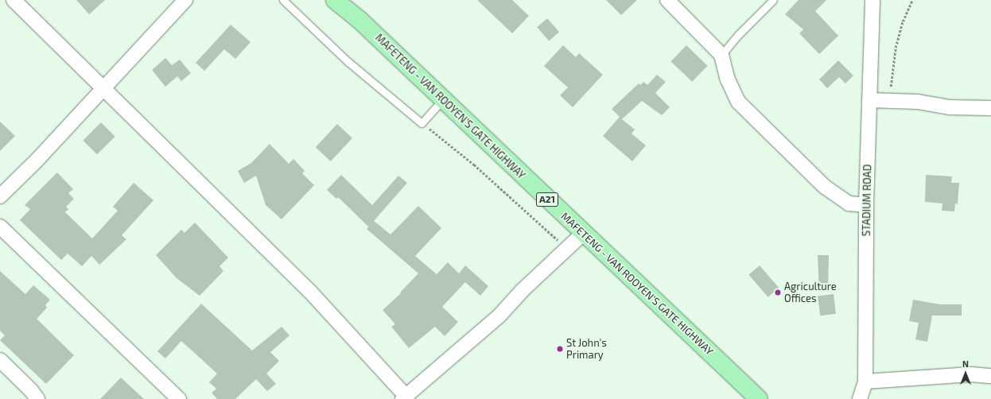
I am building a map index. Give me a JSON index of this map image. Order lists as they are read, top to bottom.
{
  "streets": {
    "main road": ["MAFETENG - VAN ROOYEN'S GATE HIGHWAY", "A21"],
    "street": ["STADIUM ROAD"]
  },
  "places": ["Agriculture Offices", "St John's Primary"],
  "north": "top"
}
